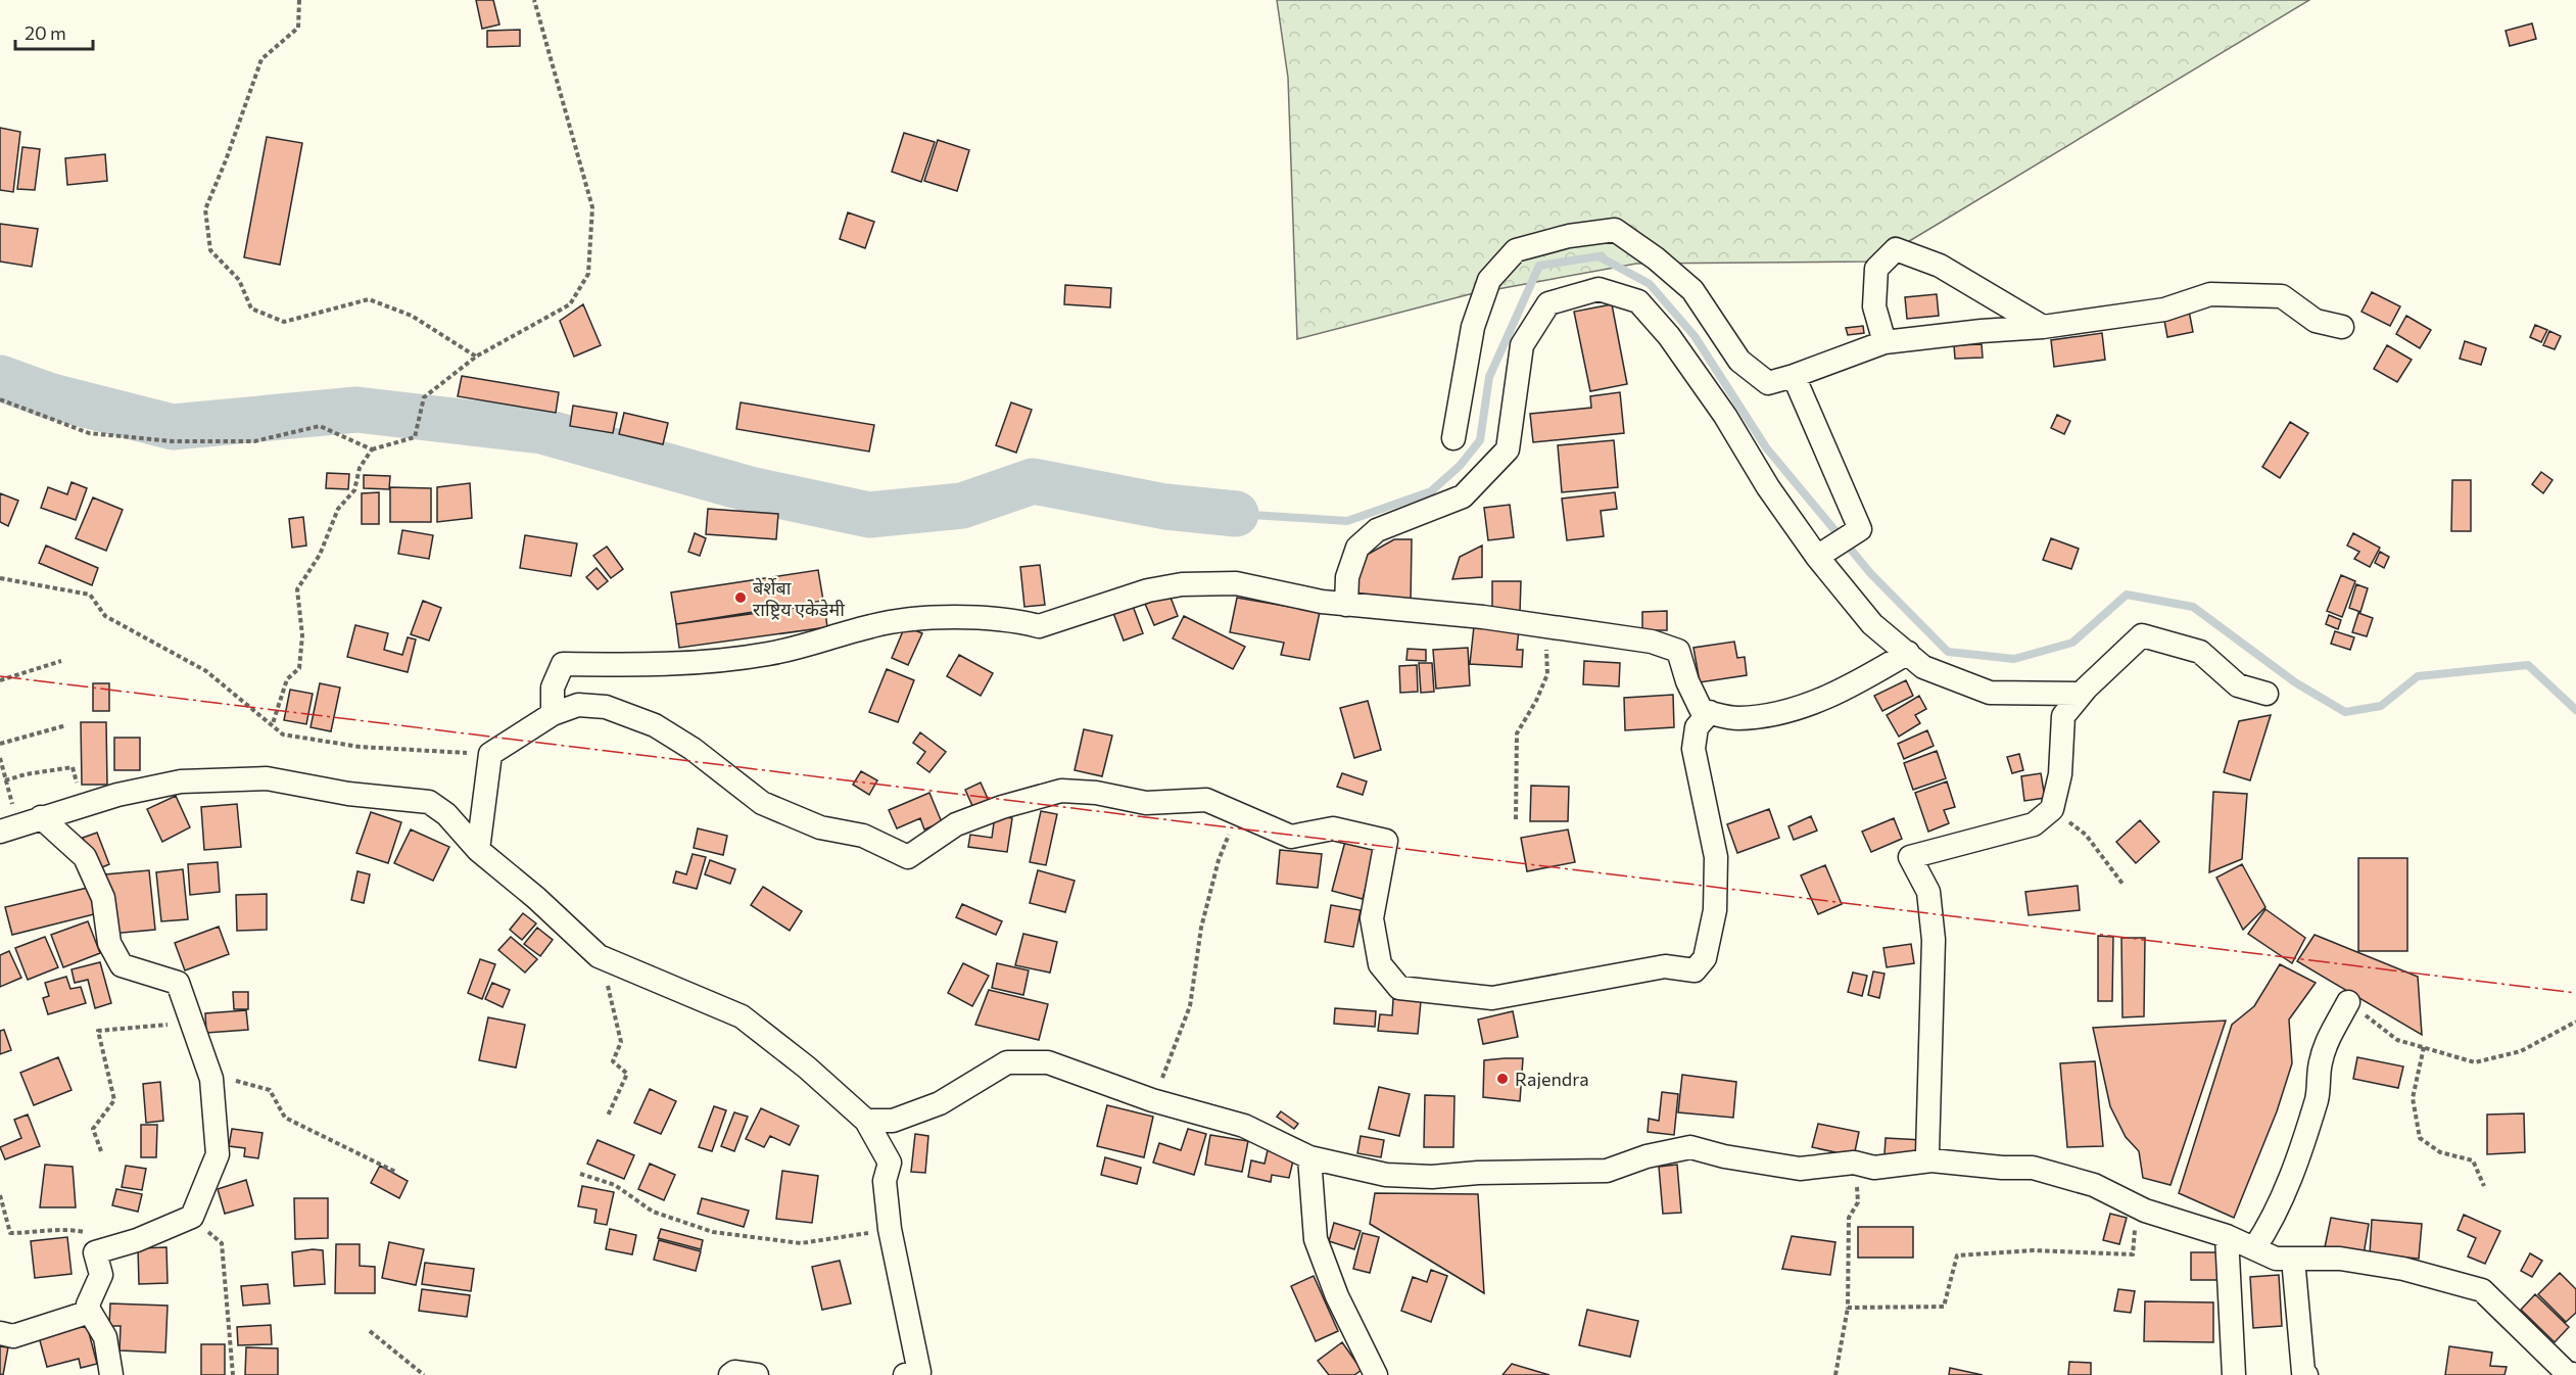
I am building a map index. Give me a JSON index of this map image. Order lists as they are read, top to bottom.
{
  "places": ["बेर्शेबा राष्ट्रिय एकेडेमी", "Rajendra"],
  "scale_bar": "20 m"
}
